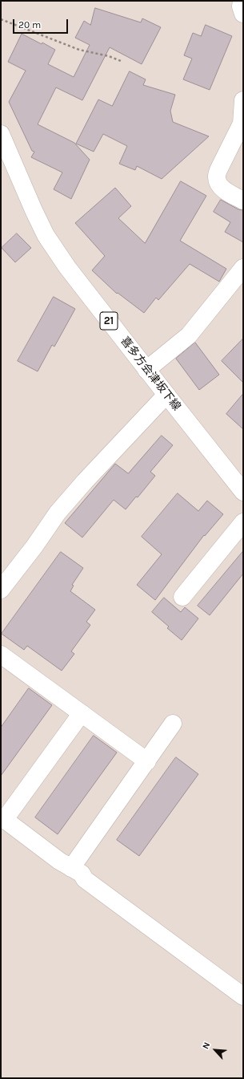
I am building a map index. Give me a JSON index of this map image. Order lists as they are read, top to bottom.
{
  "streets": {
    "street": ["21", "喜多方会津坂下線"]
  },
  "scale_bar": "20 m",
  "north": "top left"
}
